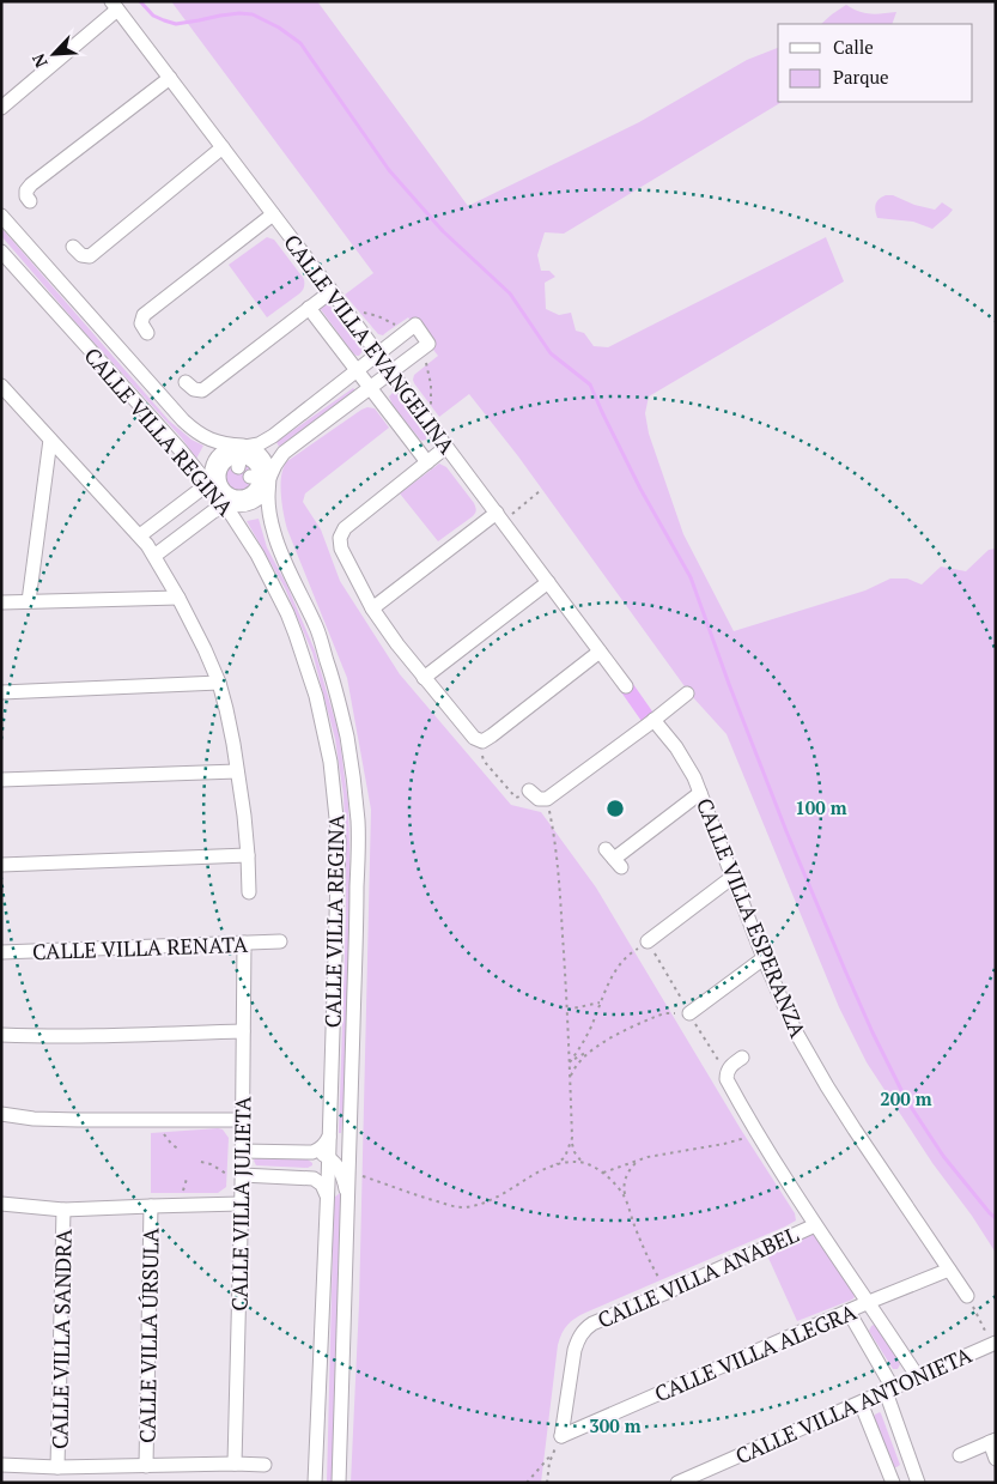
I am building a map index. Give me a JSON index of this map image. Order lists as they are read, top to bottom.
{
  "streets": {
    "street": [
      "CALLE VILLA EVANGELINA",
      "CALLE VILLA REGINA",
      "CALLE VILLA ESPERANZA",
      "CALLE VILLA RENATA",
      "CALLE VILLA JULIETA",
      "CALLE VILLA ANABEL",
      "CALLE VILLA ÚRSULA",
      "CALLE VILLA SANDRA",
      "CALLE VILLA ALEGRA",
      "CALLE VILLA ANTONIETA"
    ]
  },
  "crossings": [
    ["CALLE VILLA ESPERANZA", "CALLE VILLA ALEGRA"],
    ["CALLE VILLA RENATA", "CALLE VILLA JULIETA"],
    ["CALLE VILLA ANABEL", "CALLE VILLA ALEGRA"]
  ],
  "legend": ["Calle", "Parque"],
  "north": "bottom left",
  "rings": ["100 m", "200 m", "300 m"]
}
